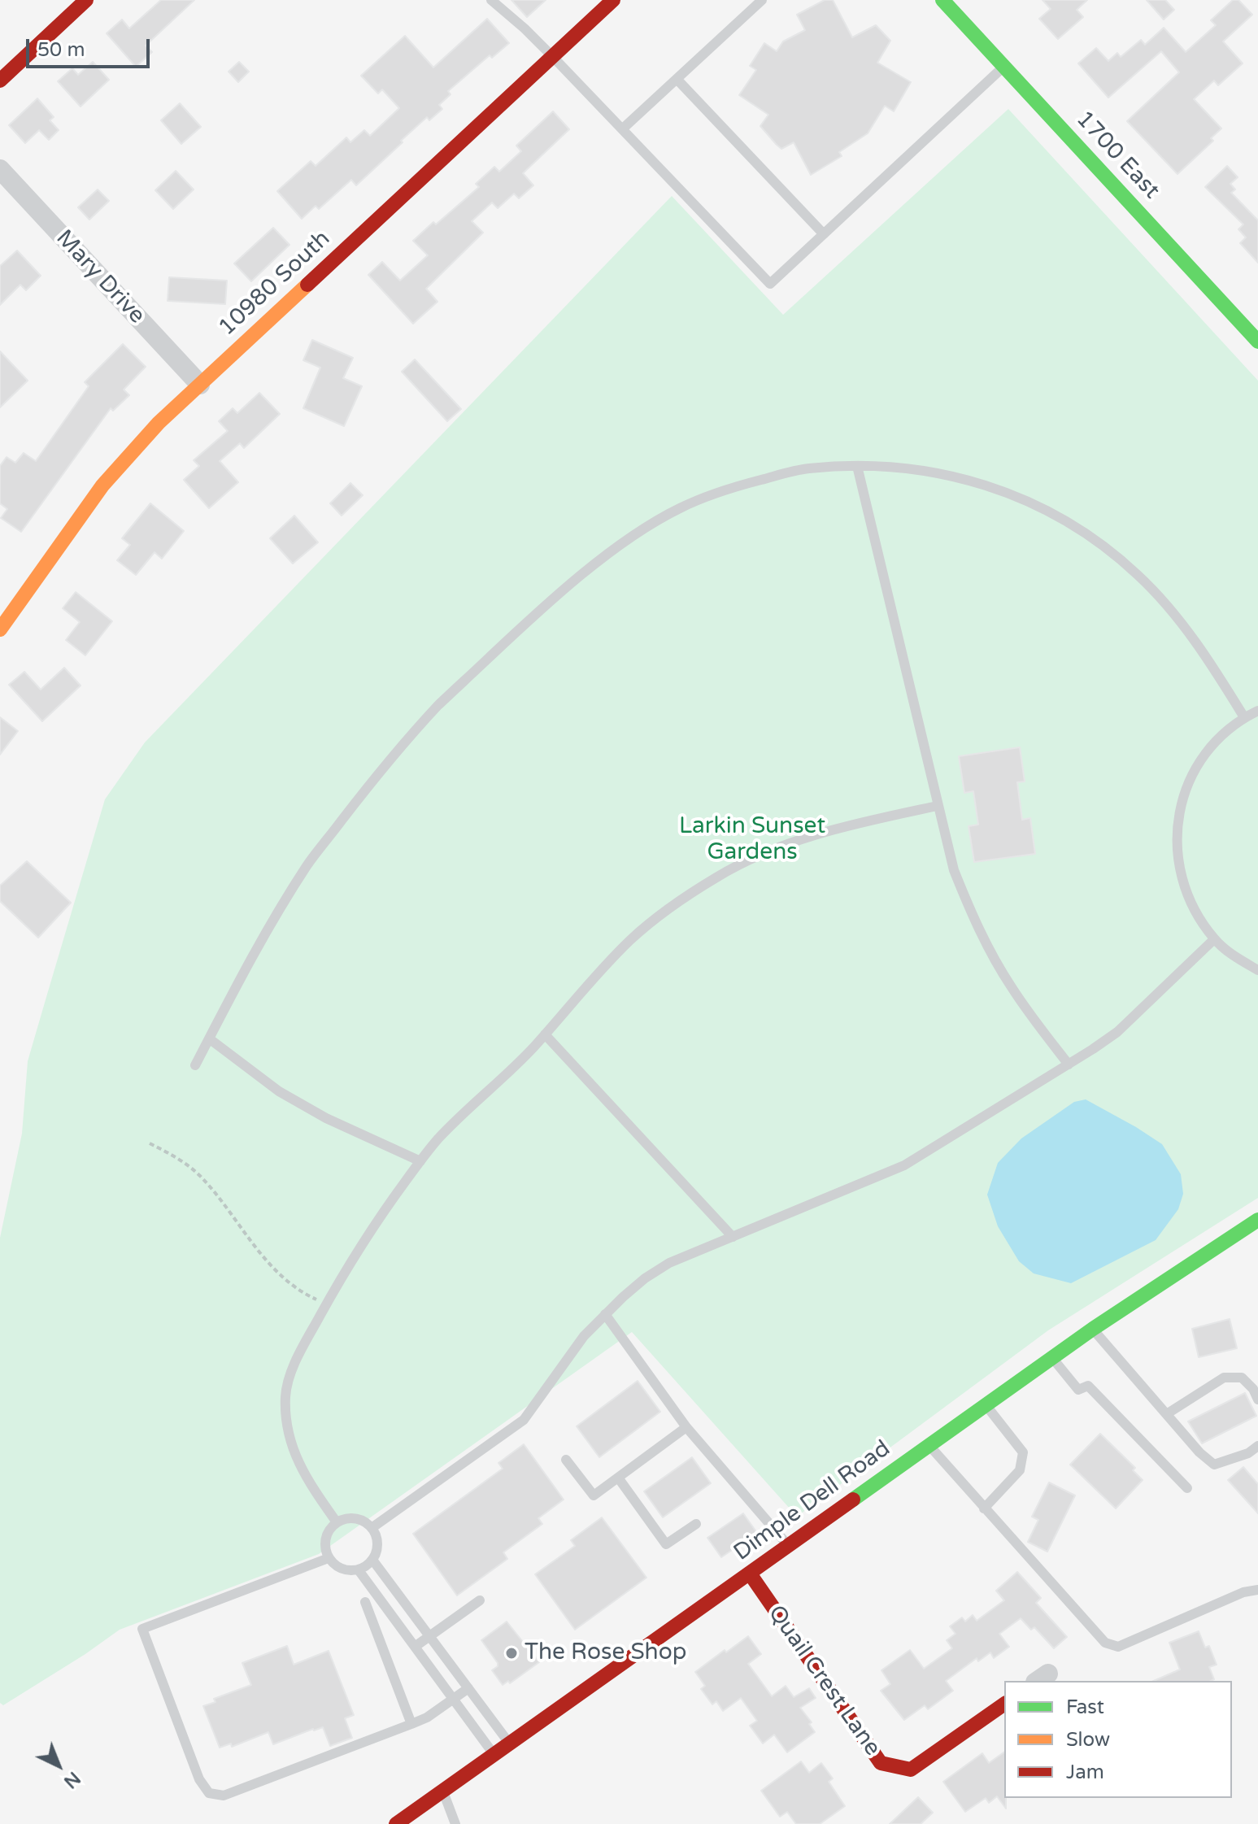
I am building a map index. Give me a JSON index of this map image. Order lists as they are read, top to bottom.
{
  "streets": {
    "street": [
      "1700 East",
      "Mary Drive",
      "10980 South",
      "Dimple Dell Road",
      "Quail Crest Lane"
    ]
  },
  "crossings": [
    ["Mary Drive", "10980 South"],
    ["Dimple Dell Road", "Quail Crest Lane"]
  ],
  "parks": ["Larkin Sunset Gardens"],
  "places": ["The Rose Shop"],
  "legend": ["Fast", "Slow", "Jam"],
  "scale_bar": "50 m",
  "north": "bottom right"
}
